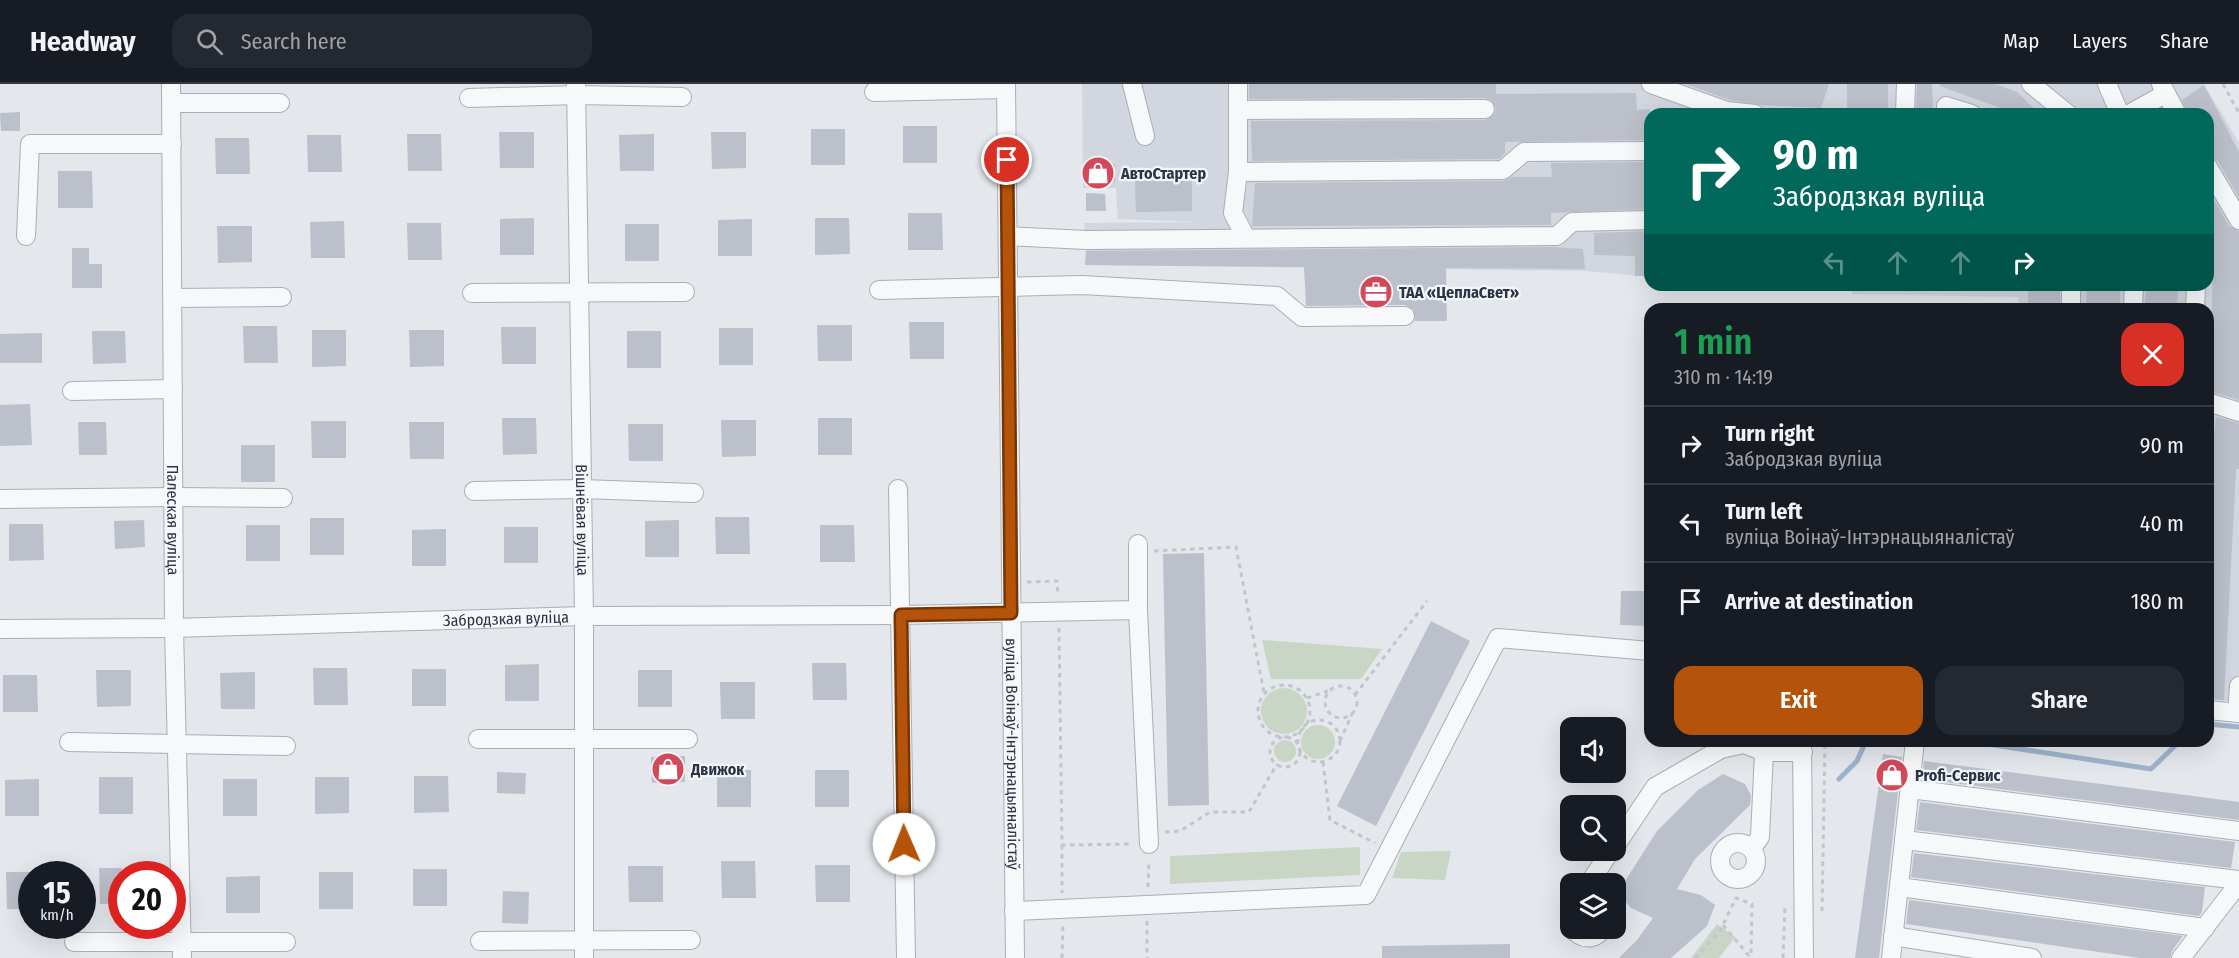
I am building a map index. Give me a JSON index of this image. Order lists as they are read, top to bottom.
{
  "streets": {
    "street": [
      "Палеская вуліца",
      "Вішнёвая вуліца",
      "Забродзкая вуліца",
      "вуліца Воінаў-Інтэрнацыяналістаў"
    ]
  },
  "crossings": [
    ["Палеская вуліца", "Забродзкая вуліца"],
    ["Вішнёвая вуліца", "Забродзкая вуліца"],
    ["Забродзкая вуліца", "вуліца Воінаў-Інтэрнацыяналістаў"]
  ],
  "places": {
    "shop": ["АвтоСтартер", "Движок", "Profi-Сервис"],
    "office": ["ТАА «ЦеплаСвет»"]
  },
  "page": {
    "header": "Headway",
    "search": "Search here",
    "nav": ["Map", "Layers", "Share"],
    "turn": ["90 m", "Забродзкая вуліца"],
    "heading": ["1 min", "310 m · 14:19"],
    "list": [
      {
        "name": "Turn right",
        "note": "Забродзкая вуліца",
        "value": "90 m"
      },
      {
        "name": "Turn left",
        "note": "вуліца Воінаў-Інтэрнацыяналістаў",
        "value": "40 m"
      },
      {
        "name": "Arrive at destination",
        "value": "180 m"
      }
    ],
    "buttons": ["Exit", "Share"],
    "speed": "15 km/h",
    "limit": "20"
  }
}
